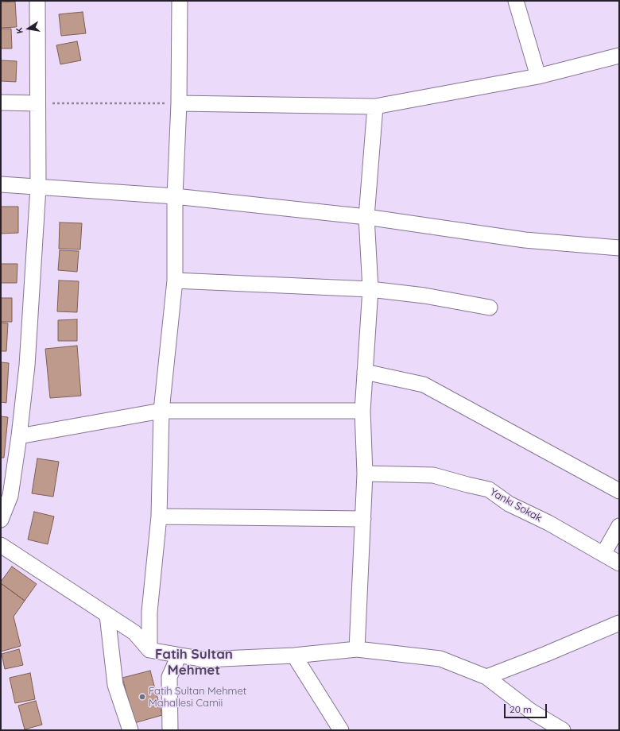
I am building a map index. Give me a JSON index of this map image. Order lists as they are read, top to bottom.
{
  "streets": {
    "street": ["Yankı Sokak"]
  },
  "districts": ["Fatih Sultan Mehmet"],
  "places": ["Fatih Sultan Mehmet Mahallesi Camii"],
  "scale_bar": "20 m",
  "north": "left"
}
